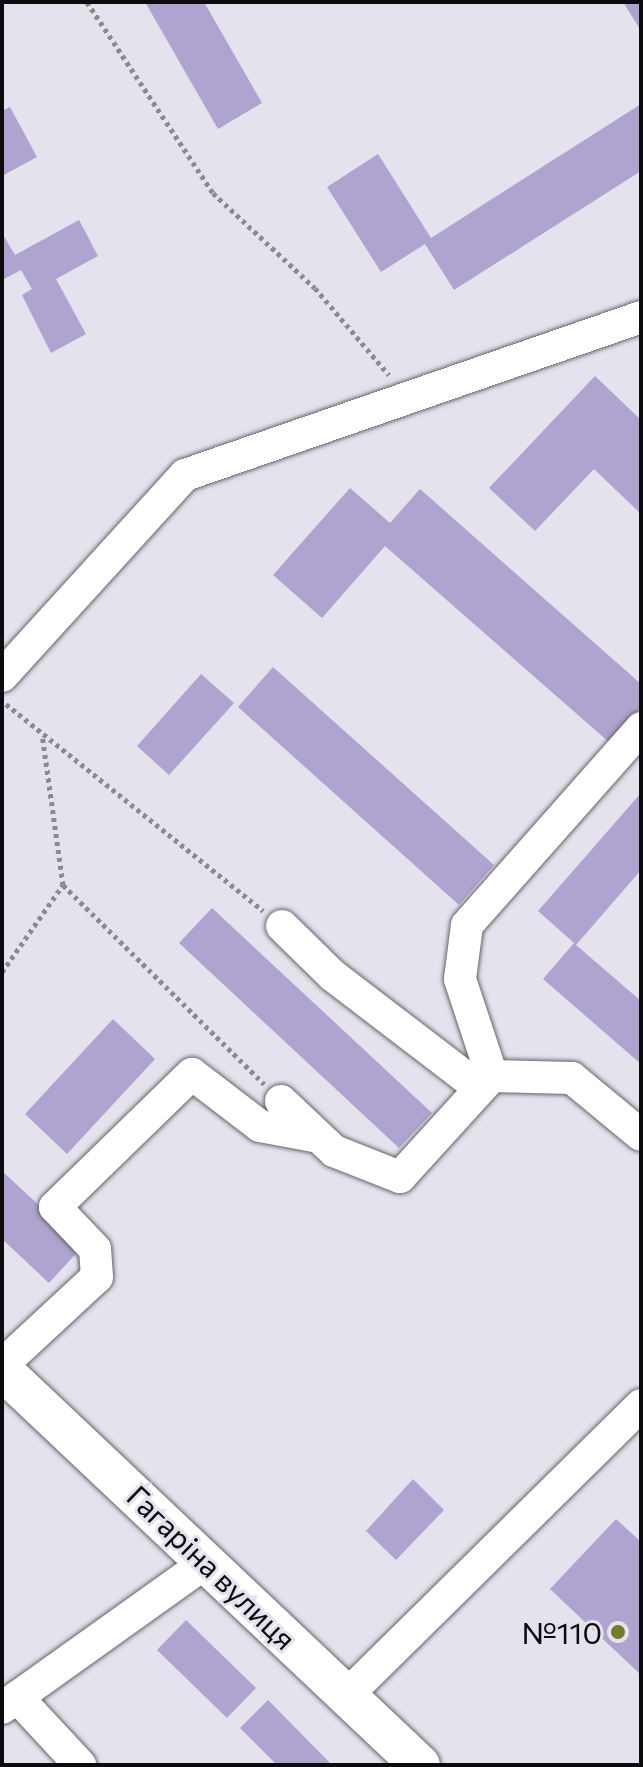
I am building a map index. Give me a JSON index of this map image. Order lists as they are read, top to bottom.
{
  "streets": {
    "main road": ["Гагаріна вулиця"]
  },
  "places": ["№110"]
}
